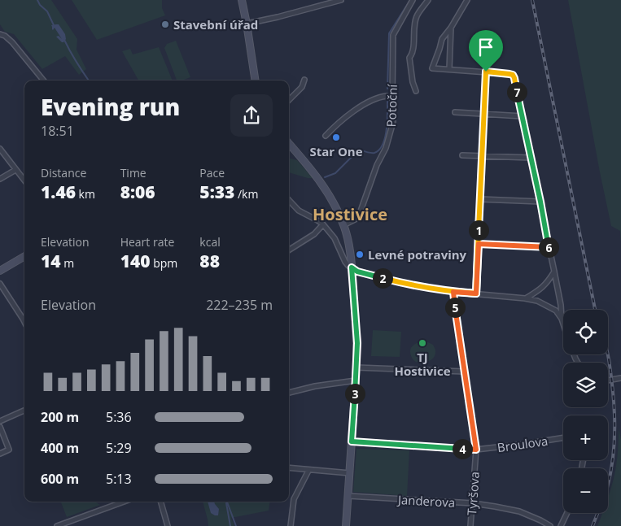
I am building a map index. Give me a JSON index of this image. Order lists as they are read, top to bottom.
{
  "streets": {
    "street": [
      "Potoční",
      "Broulova",
      "Tyršova",
      "Janderova"
    ]
  },
  "crossings": [
    ["Broulova", "Tyršova"],
    ["Tyršova", "Janderova"]
  ],
  "districts": ["Hostivice"],
  "places": [
    "Stavební úřad",
    "Star One",
    "Levné potraviny",
    "TJ Hostivice"
  ],
  "page": {
    "heading": ["Evening run", "18:51"],
    "pins": [
      "7",
      "1",
      "6",
      "2",
      "5",
      "3",
      "4"
    ],
    "stats": [
      ["Distance", "1.46 km"],
      ["Time", "8:06"],
      ["Pace", "5:33 /km"],
      ["Elevation", "14 m"],
      ["Heart rate", "140 bpm"],
      ["kcal", "88"]
    ],
    "chart": ["Elevation", "222–235 m"],
    "map_buttons": ["+", "−"],
    "list": [
      {
        "name": "200 m",
        "note": "5:36"
      },
      {
        "name": "400 m",
        "note": "5:29"
      },
      {
        "name": "600 m",
        "note": "5:13"
      }
    ]
  }
}
